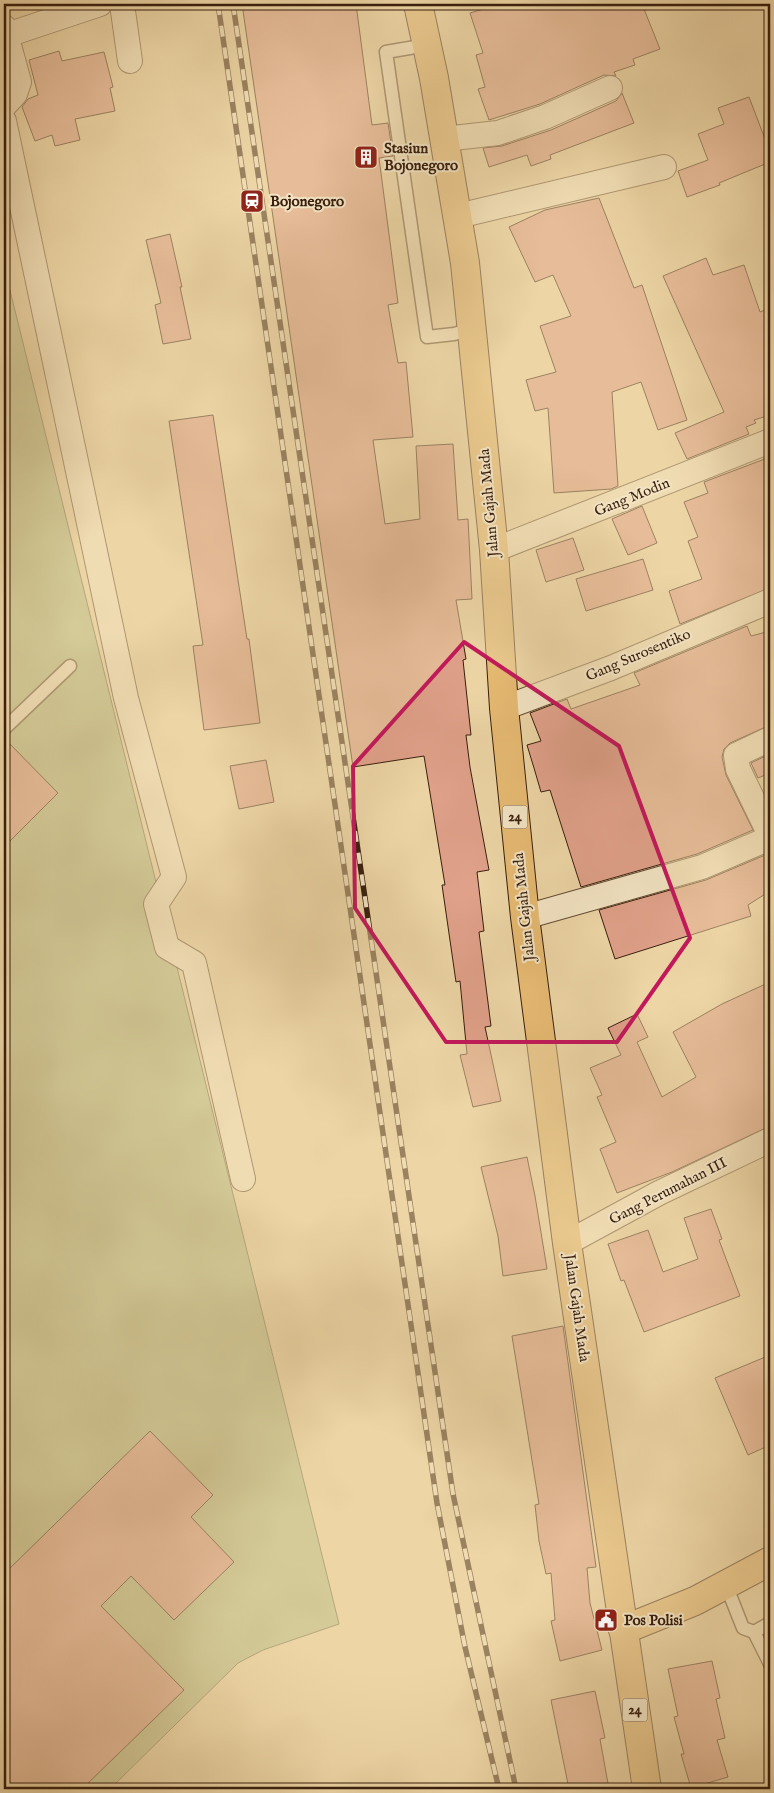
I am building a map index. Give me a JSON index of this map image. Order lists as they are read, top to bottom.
{
  "streets": {
    "main road": ["Jalan Gajah Mada", "24"],
    "street": ["Gang Modin", "Gang Surosentiko", "Gang Perumahan III"]
  },
  "crossings": [
    ["Gang Modin", "Jalan Gajah Mada"],
    ["Jalan Gajah Mada", "Gang Surosentiko"],
    ["Jalan Gajah Mada", "24"],
    ["Jalan Gajah Mada", "Gang Perumahan III"]
  ],
  "places": {
    "building": ["Stasiun Bojonegoro"],
    "station": ["Bojonegoro"],
    "public building": ["Pos Polisi"]
  }
}
